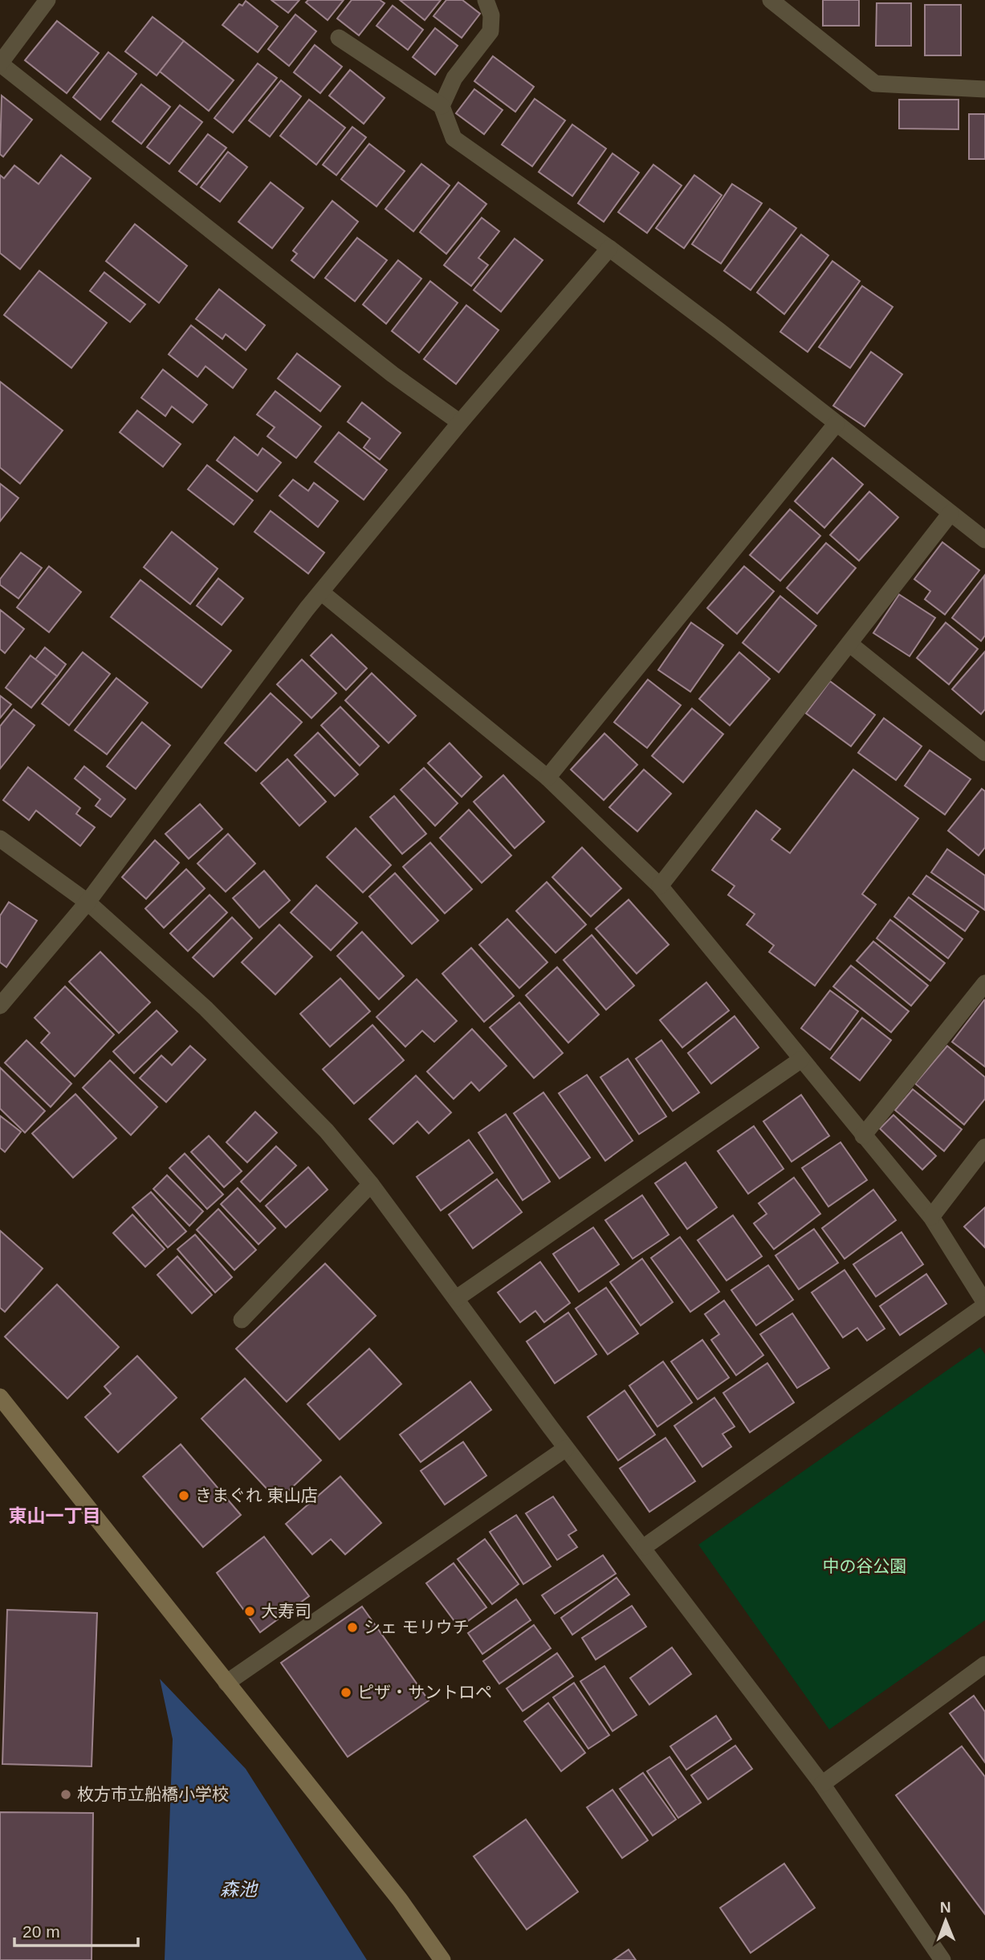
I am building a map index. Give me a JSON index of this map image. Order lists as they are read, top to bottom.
{
  "districts": ["東山一丁目"],
  "water": ["森池"],
  "parks": ["中の谷公園"],
  "places": [
    "きまぐれ 東山店",
    "大寿司",
    "シェ モリウチ",
    "ピザ・サントロペ",
    "枚方市立船橋小学校"
  ],
  "scale_bar": "20 m",
  "north": "top"
}
